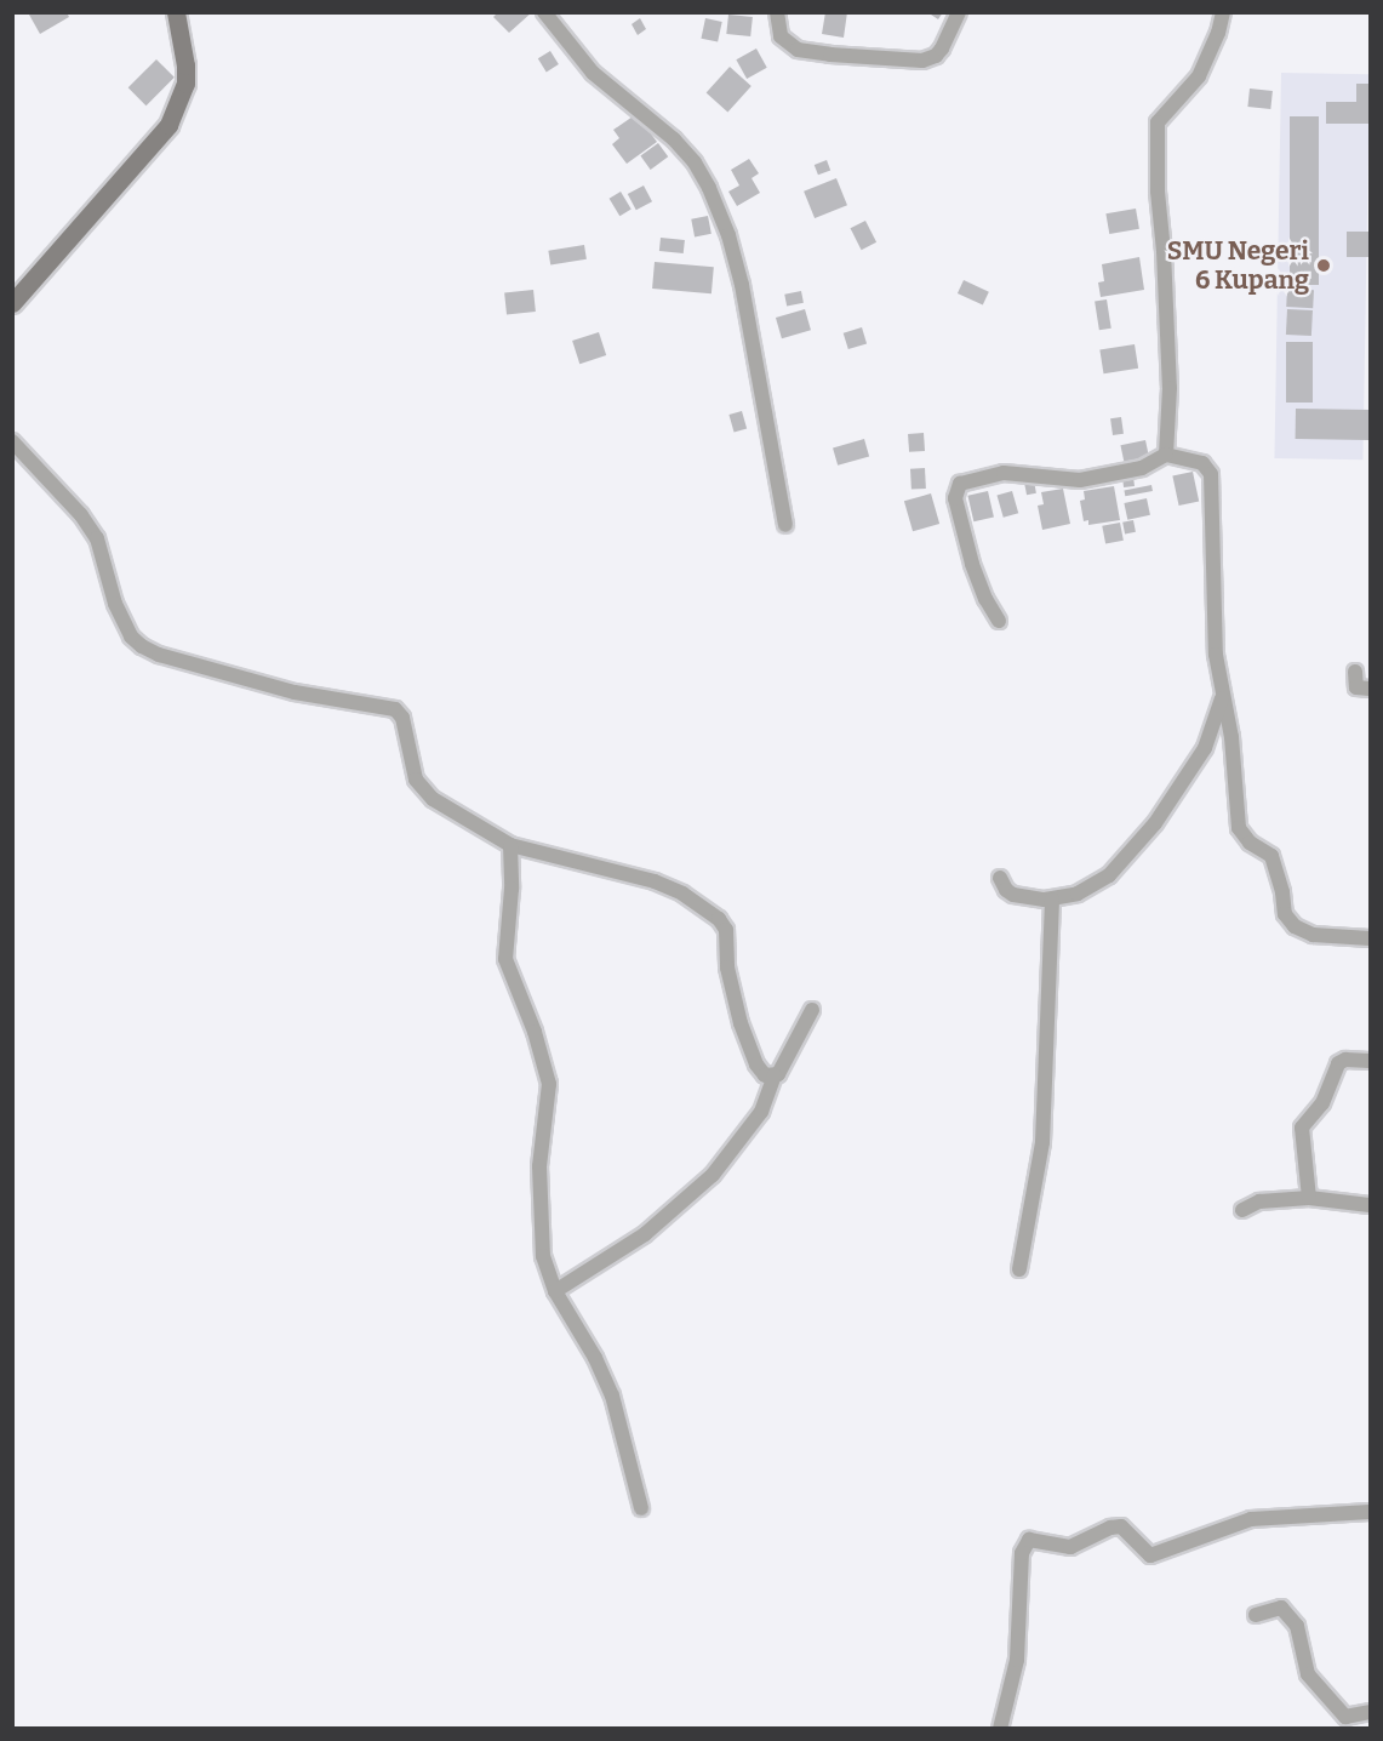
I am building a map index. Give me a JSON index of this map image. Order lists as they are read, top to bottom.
{
  "places": ["SMU Negeri 6 Kupang"]
}
